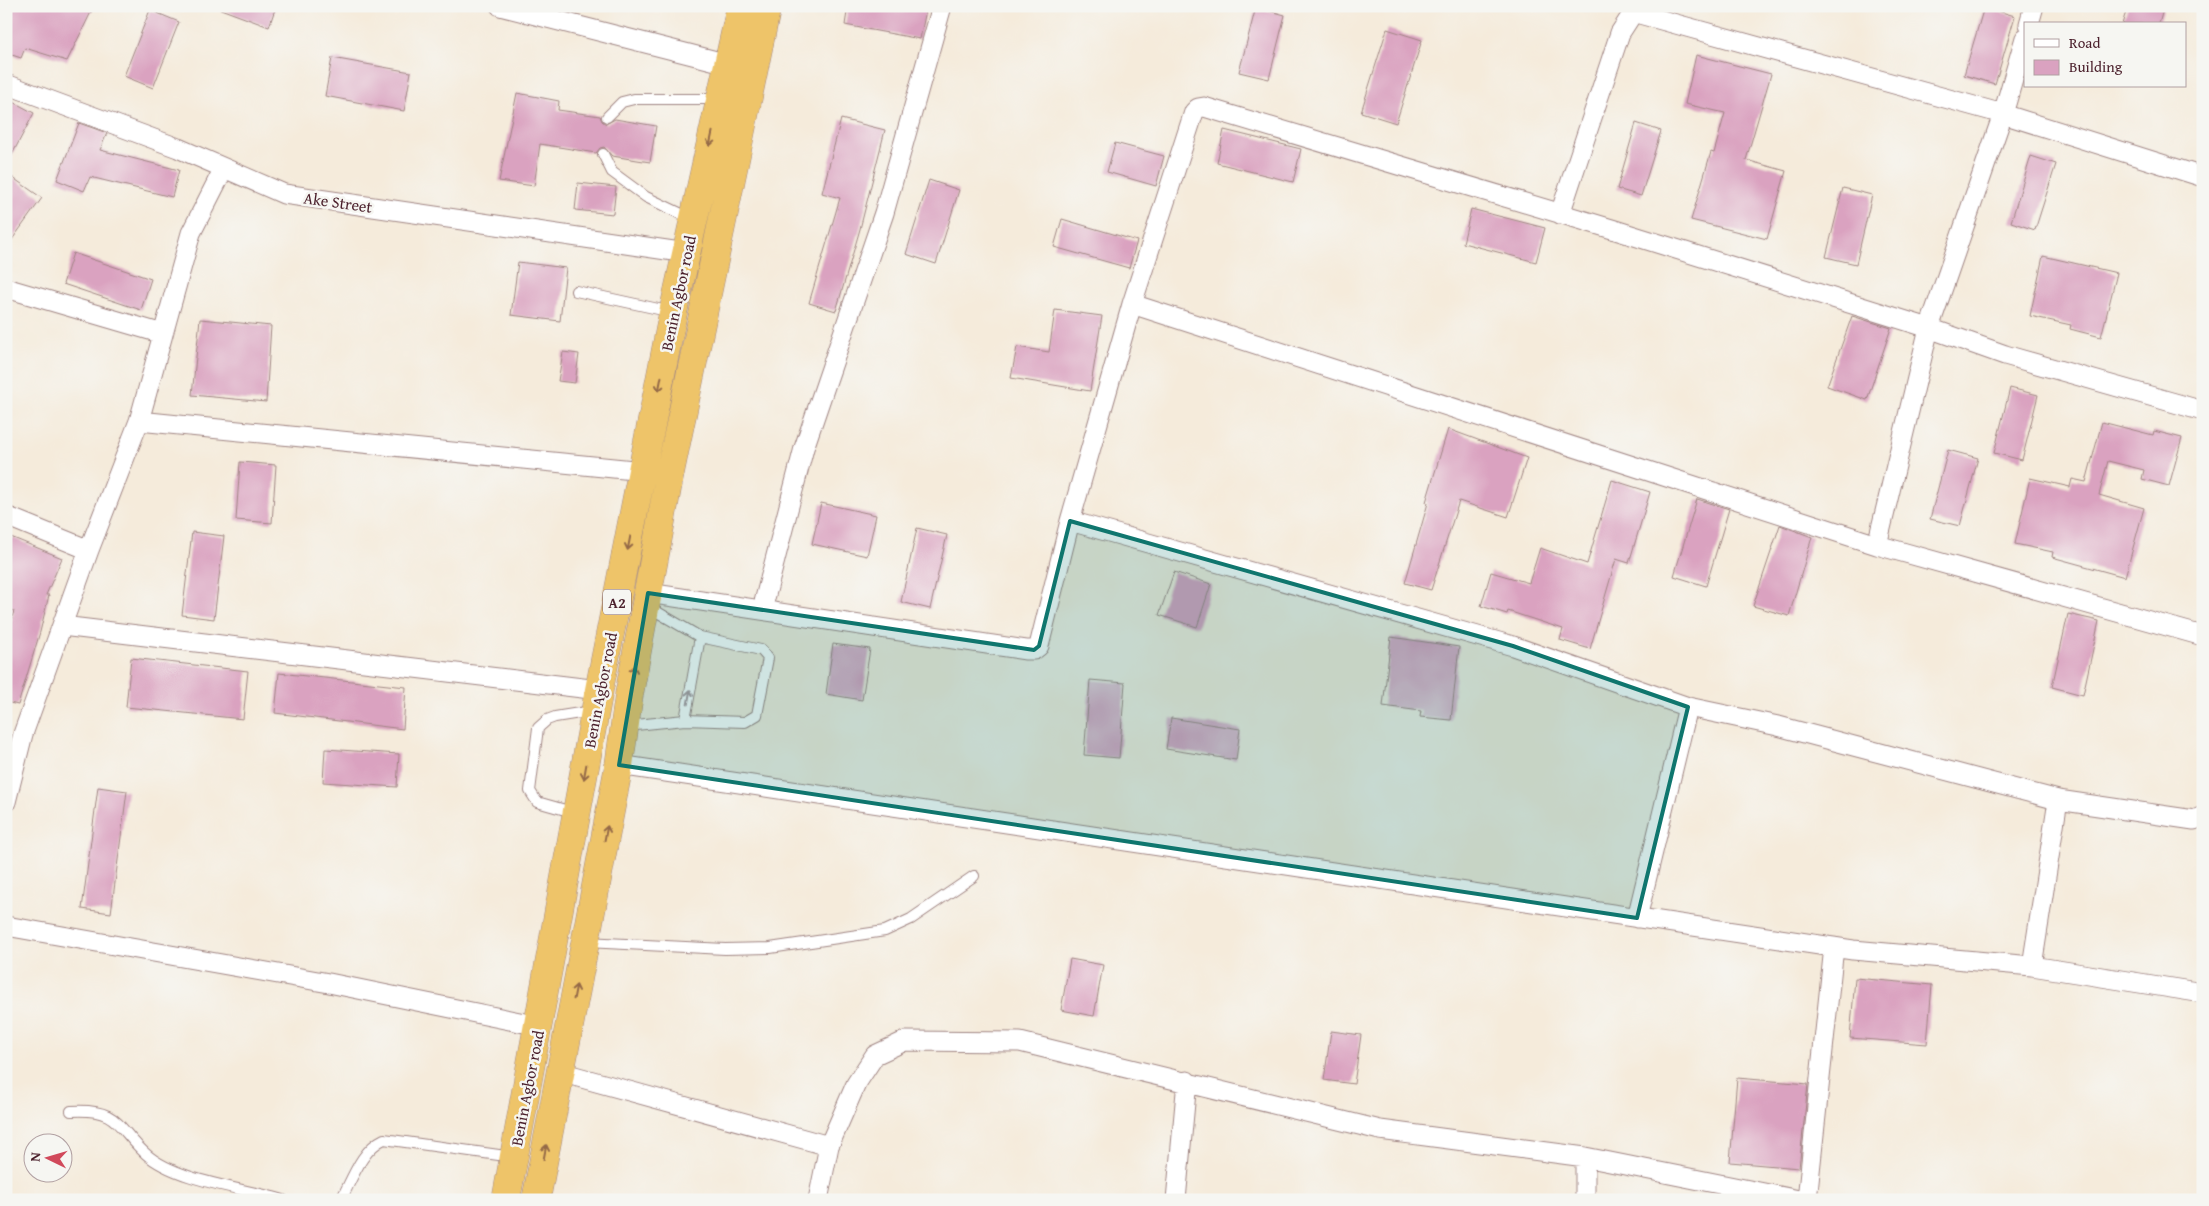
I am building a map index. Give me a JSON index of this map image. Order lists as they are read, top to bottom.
{
  "streets": {
    "highway": ["Benin Agbor road", "A2"],
    "street": ["Ake Street"]
  },
  "crossings": [
    ["Ake Street", "Benin Agbor road"]
  ],
  "legend": ["Road", "Building"],
  "north": "left"
}
